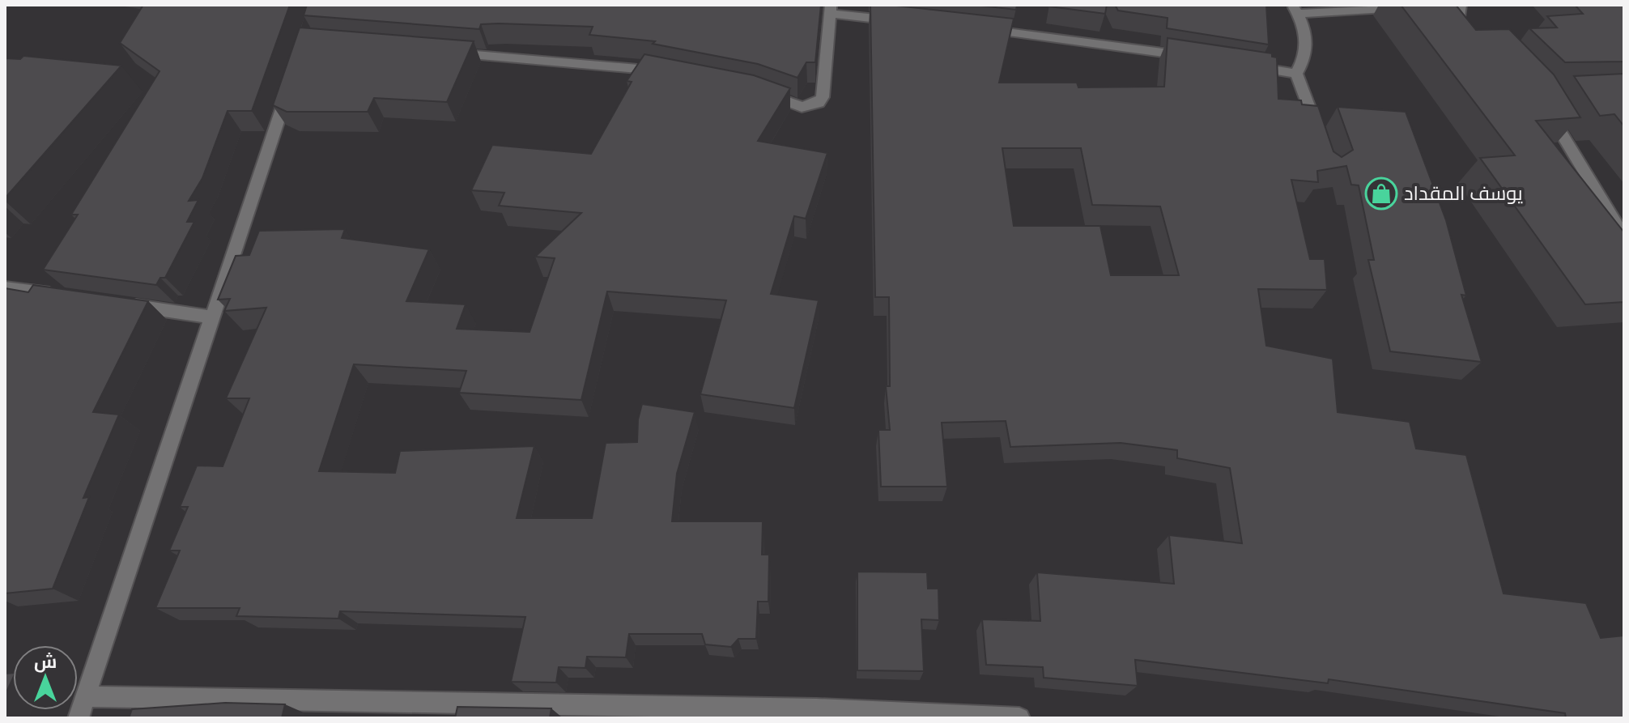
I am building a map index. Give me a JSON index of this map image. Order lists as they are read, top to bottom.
{
  "places": {
    "shop": ["يوسف المقداد"]
  },
  "north": "top"
}
